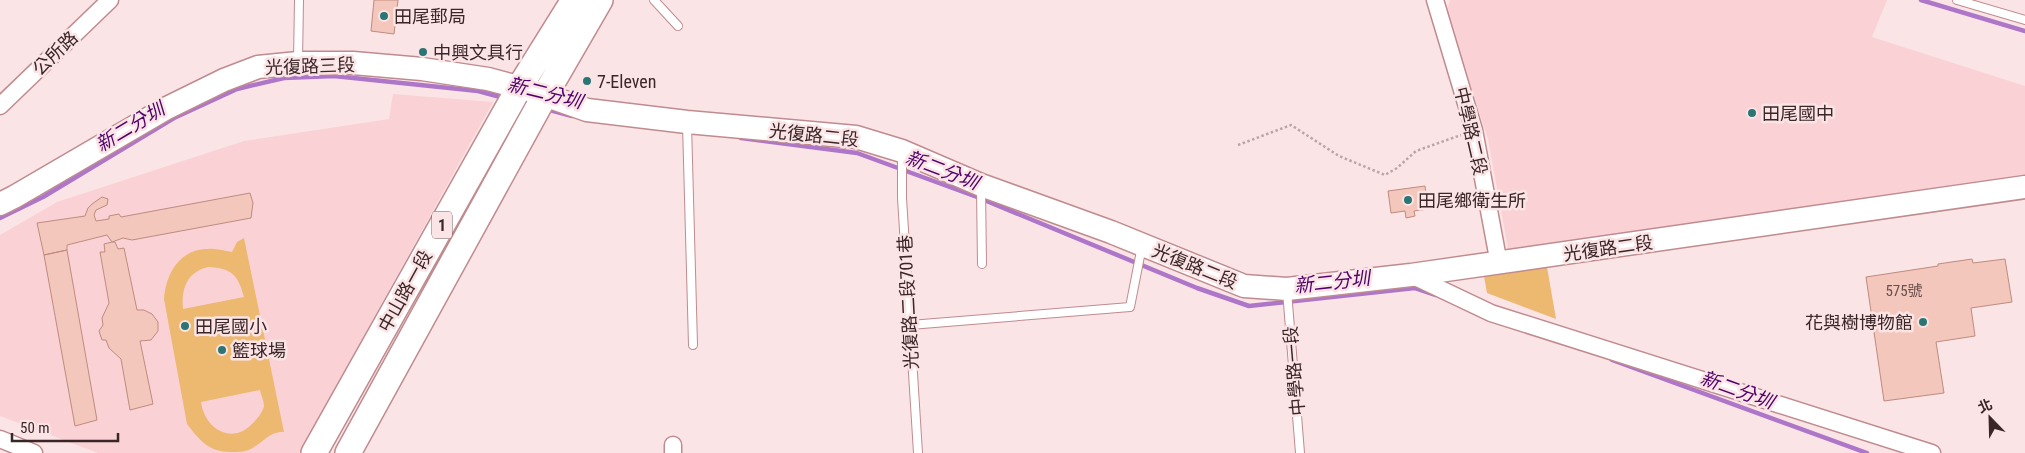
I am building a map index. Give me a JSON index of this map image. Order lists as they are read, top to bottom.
{
  "streets": {
    "main road": ["1", "中山路一段"],
    "street": [
      "公所路",
      "光復路三段",
      "中學路二段",
      "光復路二段"
    ],
    "lane": ["光復路二段701巷", "中學路一段"]
  },
  "crossings": [
    ["光復路三段", "光復路二段"],
    ["光復路三段", "中山路一段"],
    ["中學路二段", "光復路二段"],
    ["光復路二段", "中山路一段"],
    ["光復路二段", "光復路二段701巷"],
    ["光復路二段", "中學路一段"]
  ],
  "water": ["新二分圳"],
  "places": [
    "田尾郵局",
    "中興文具行",
    "7-Eleven",
    "田尾國中",
    "田尾鄉衛生所",
    "花與樹博物館",
    "田尾國小",
    "籃球場"
  ],
  "house_numbers": ["575號"],
  "scale_bar": "50 m",
  "north": "top left"
}
